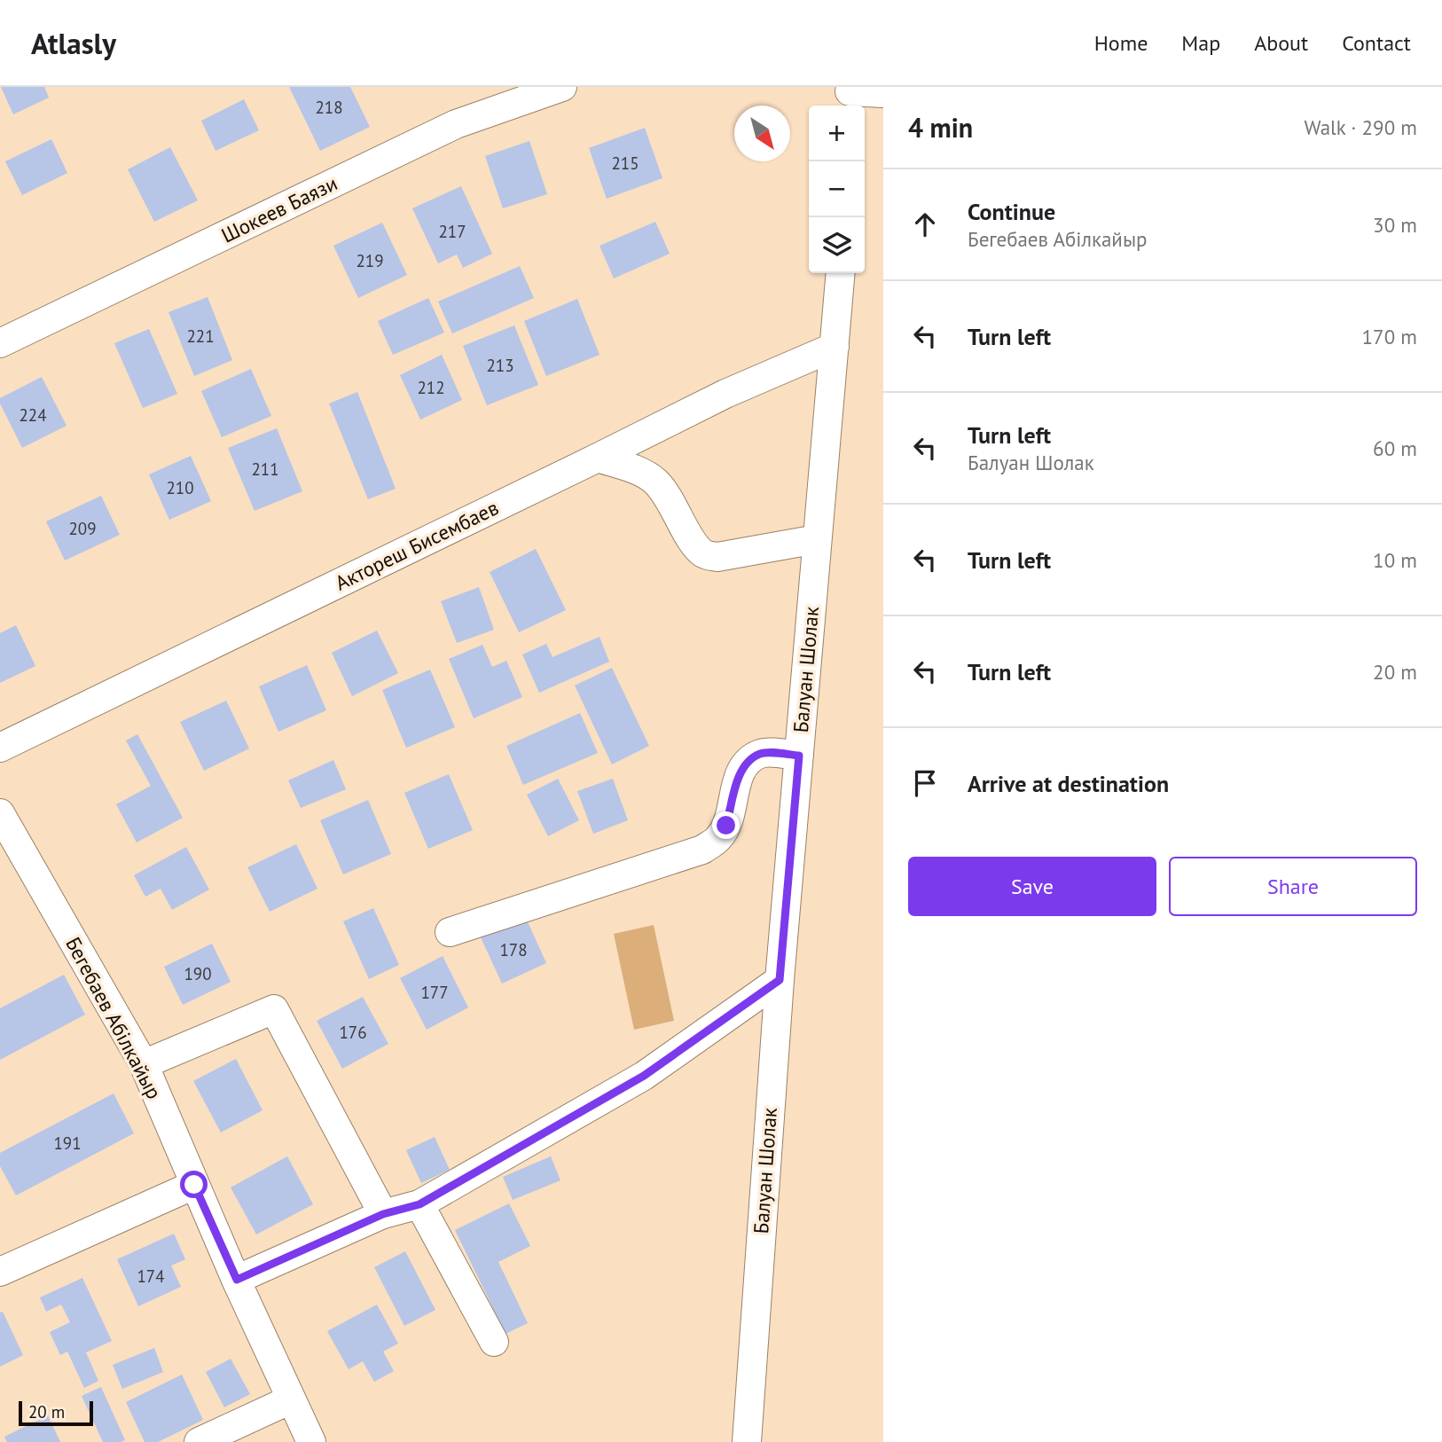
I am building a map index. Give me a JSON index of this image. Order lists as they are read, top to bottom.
{
  "streets": {
    "street": [
      "Шокеев Баязи",
      "Актореш Бисембаев",
      "Балуан Шолак",
      "Бегебаев Абілкайыр"
    ]
  },
  "crossings": [
    ["Актореш Бисембаев", "Балуан Шолак"]
  ],
  "house_numbers": [
    "218",
    "215",
    "217",
    "219",
    "221",
    "213",
    "212",
    "224",
    "211",
    "210",
    "209",
    "178",
    "190",
    "177",
    "176",
    "191",
    "174"
  ],
  "scale_bar": "20 m",
  "north": "bottom right",
  "page": {
    "header": "Atlasly",
    "nav": [
      "Home",
      "Map",
      "About",
      "Contact"
    ],
    "heading": ["4 min", "Walk · 290 m"],
    "map_buttons": ["+", "−"],
    "list": [
      ["Continue", "Бегебаев Абілкайыр", "30 m"],
      ["Turn left", "170 m"],
      ["Turn left", "Балуан Шолак", "60 m"],
      ["Turn left", "10 m"],
      ["Turn left", "20 m"],
      "Arrive at destination"
    ],
    "buttons": ["Save", "Share"],
    "scale": "20 m"
  }
}
